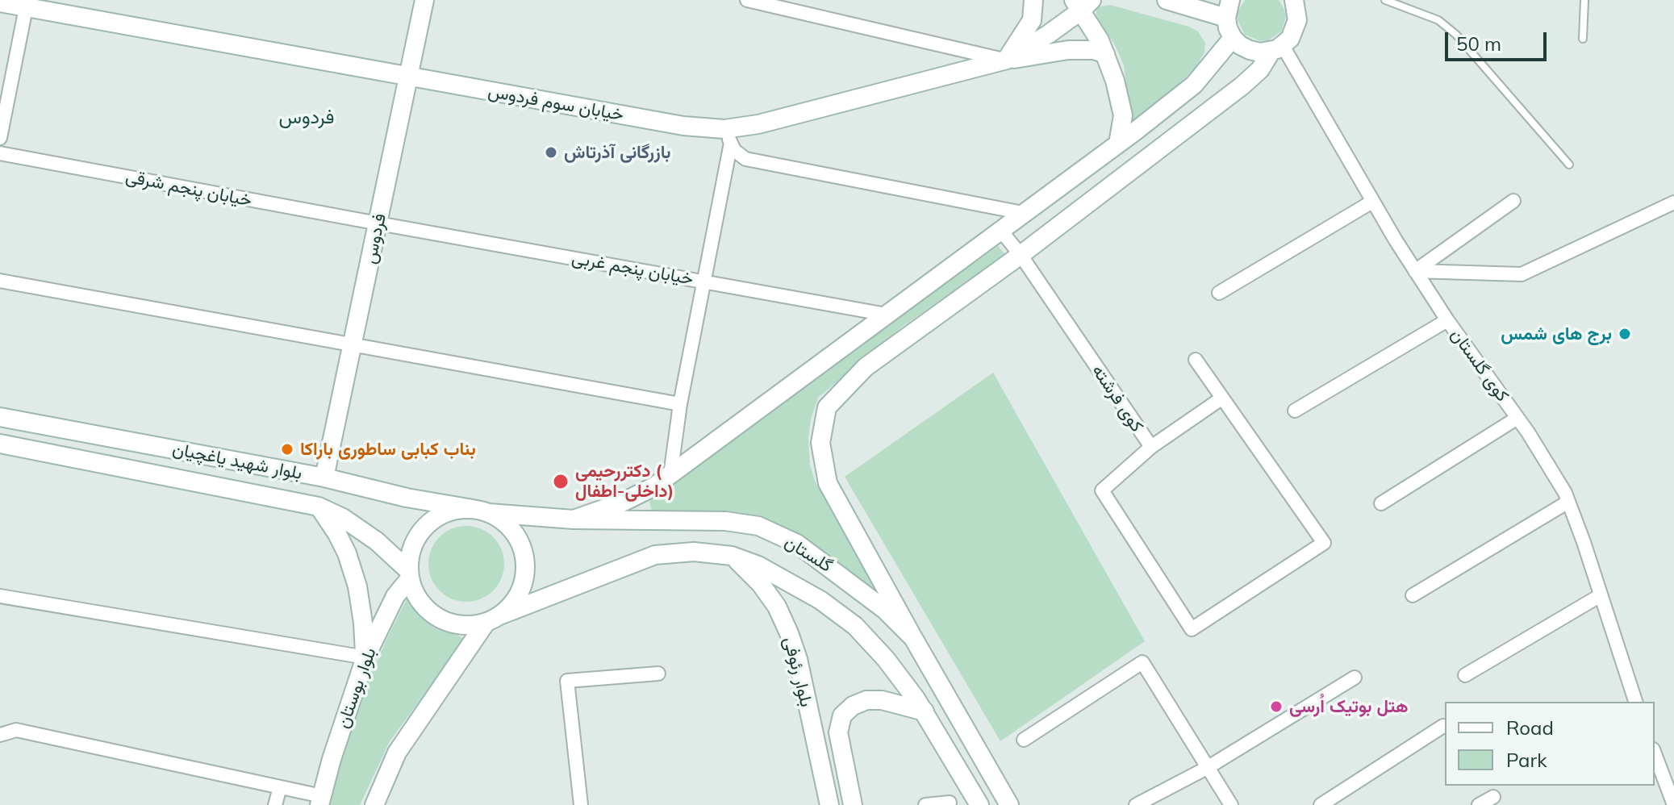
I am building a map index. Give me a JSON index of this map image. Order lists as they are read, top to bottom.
{
  "streets": {
    "main road": [
      "خیابان سوم فردوس",
      "فردوس",
      "بلوار شهید یاغچیان",
      "گلستان",
      "بلوار رئوفی",
      "بلوار بوستان"
    ],
    "street": [
      "خیابان پنجم شرقی",
      "خیابان پنجم غربی",
      "کوی گلستان",
      "کوی فرشته"
    ]
  },
  "crossings": [
    ["خیابان سوم فردوس", "فردوس"],
    ["خیابان پنجم شرقی", "فردوس"],
    ["خیابان پنجم شرقی", "خیابان پنجم غربی"],
    ["فردوس", "خیابان پنجم غربی"],
    ["فردوس", "بلوار شهید یاغچیان"],
    ["بلوار شهید یاغچیان", "گلستان"],
    ["بلوار شهید یاغچیان", "بلوار بوستان"],
    ["گلستان", "بلوار رئوفی"],
    ["گلستان", "بلوار بوستان"]
  ],
  "districts": ["فردوس"],
  "places": [
    "بازرگانی آذرتاش",
    "برج های شمس",
    "بناب کبابی ساطوری باراکا",
    "دکتررحیمی ( داخلی-اطفال)",
    "هتل بوتیک اُرسی"
  ],
  "legend": ["Road", "Park"],
  "scale_bar": "50 m"
}
